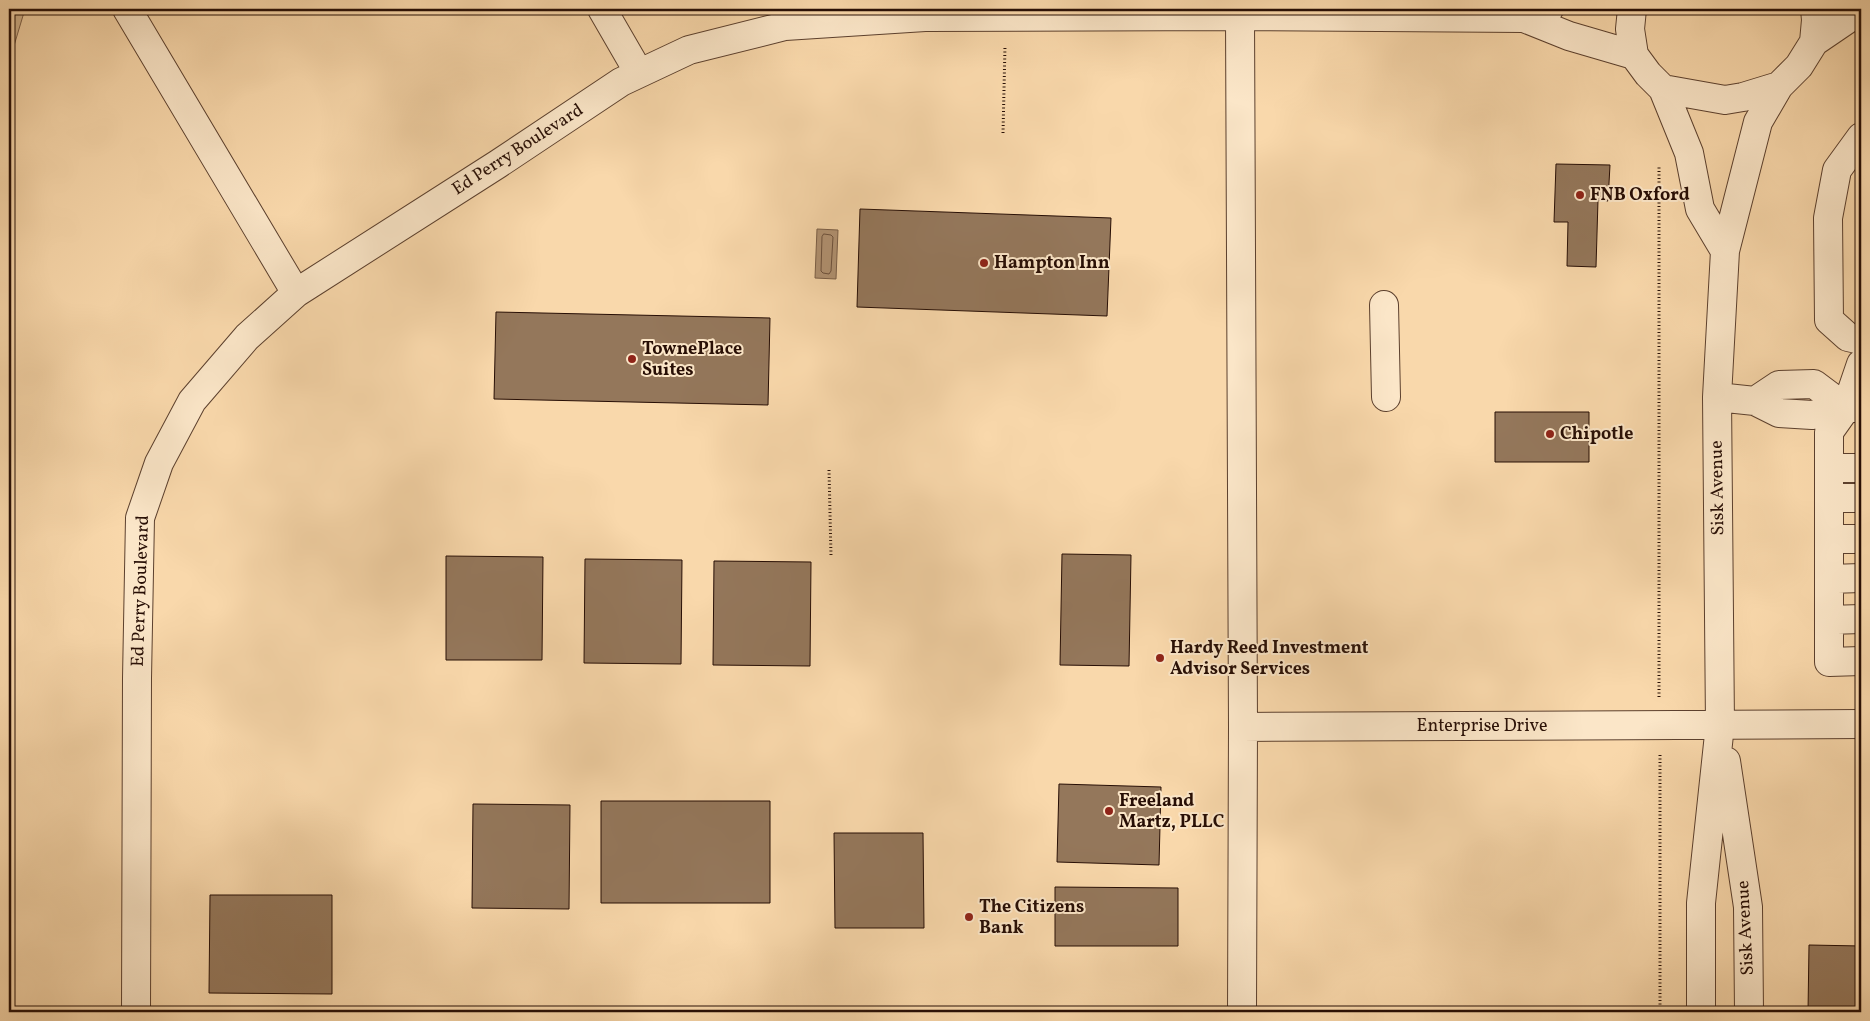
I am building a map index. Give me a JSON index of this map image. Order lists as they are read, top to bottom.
{
  "streets": {
    "street": ["Ed Perry Boulevard", "Sisk Avenue", "Enterprise Drive"]
  },
  "crossings": [
    ["Sisk Avenue", "Enterprise Drive"]
  ],
  "places": [
    "FNB Oxford",
    "Hampton Inn",
    "TownePlace Suites",
    "Chipotle",
    "Hardy Reed Investment Advisor Services",
    "Freeland Martz, PLLC",
    "The Citizens Bank"
  ]
}
